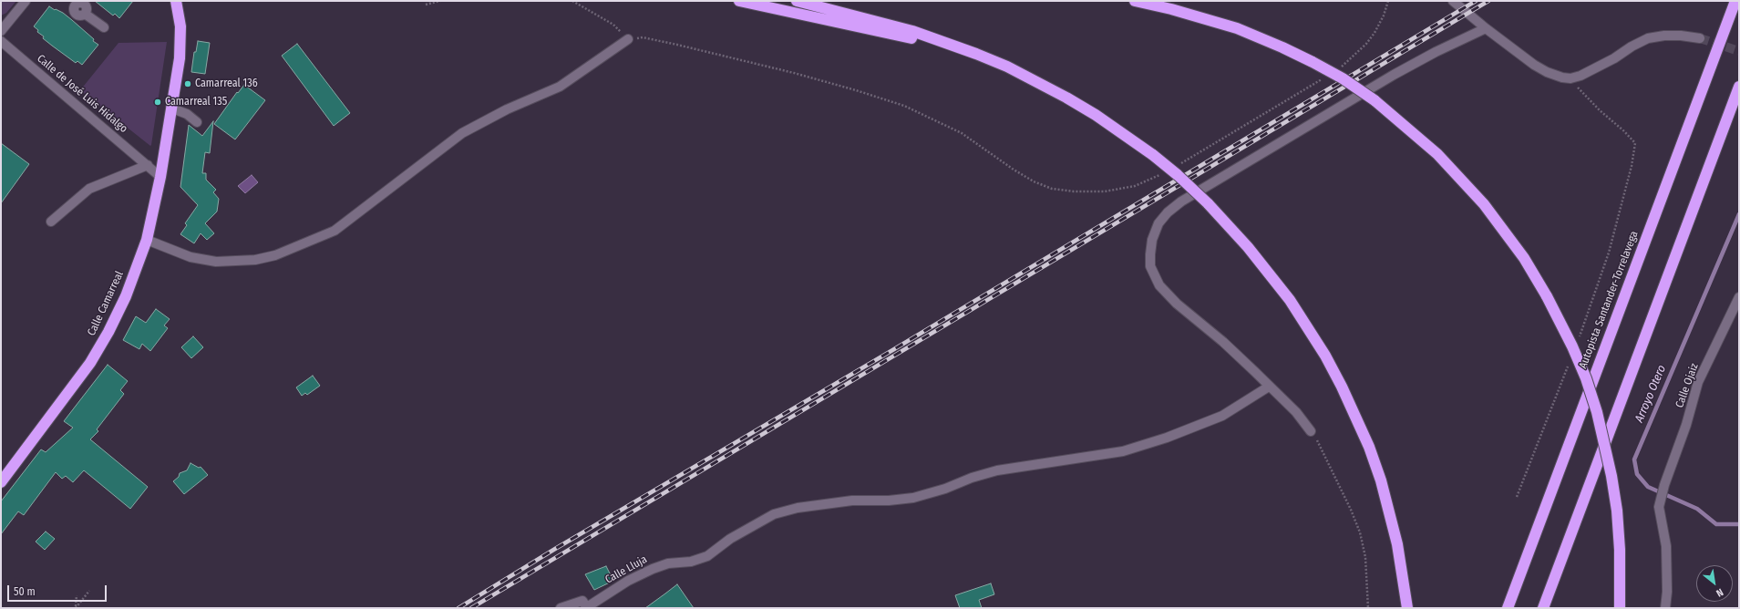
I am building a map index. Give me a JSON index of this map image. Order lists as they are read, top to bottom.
{
  "streets": {
    "highway": ["Autopista Santander-Torrelavega", "Calle Camarreal"],
    "street": ["Calle de José Luis Hidalgo", "Calle Ojaiz", "Calle Lluja"]
  },
  "crossings": [
    ["Calle de José Luis Hidalgo", "Calle Camarreal"]
  ],
  "water": ["Arroyo Otero"],
  "places": ["Camarreal 136", "Camarreal 135"],
  "scale_bar": "50 m",
  "north": "bottom right"
}
